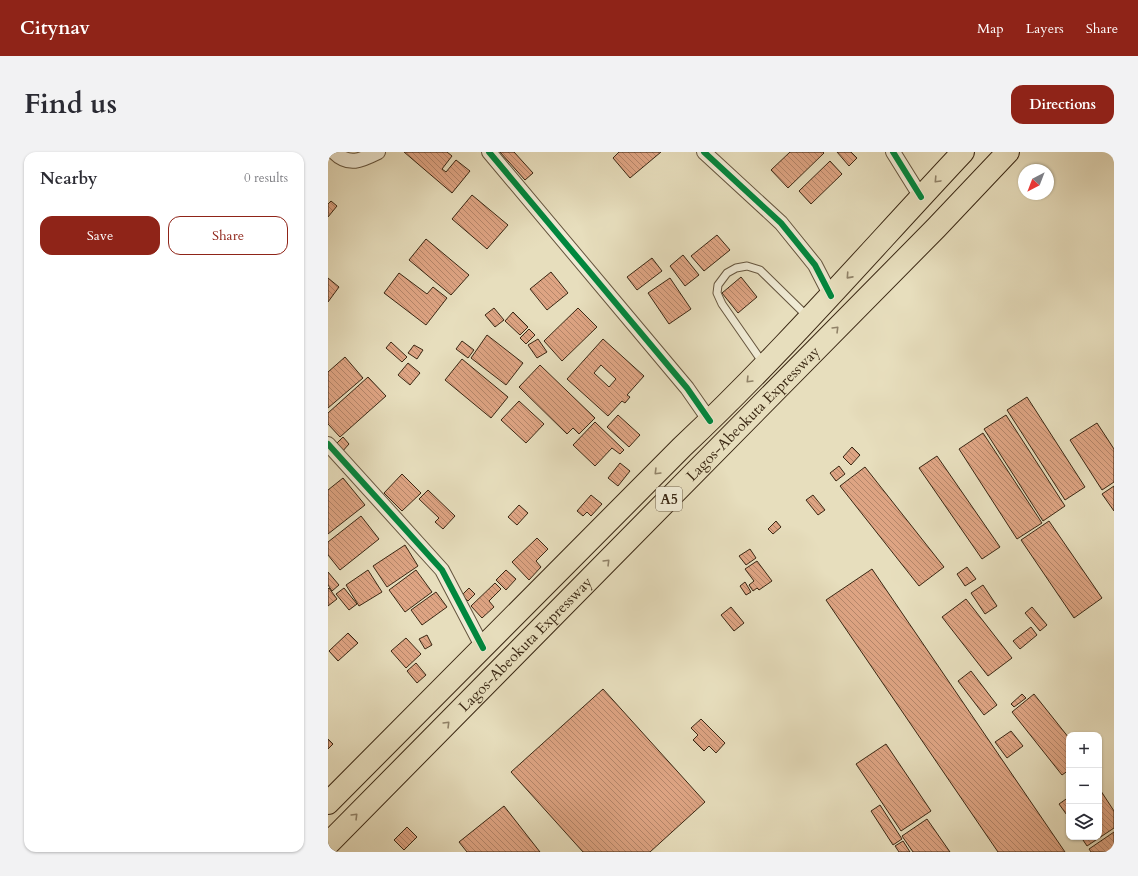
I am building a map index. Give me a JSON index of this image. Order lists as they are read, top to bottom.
{
  "streets": {
    "highway": ["Lagos-Abeokuta Expressway", "A5"]
  },
  "north": "bottom left",
  "page": {
    "header": "Citynav",
    "nav": ["Map", "Layers", "Share"],
    "title": "Find us",
    "buttons": [
      "Directions",
      ["Save", "Share"]
    ],
    "heading": ["Nearby", "0 results"],
    "map_buttons": ["+", "−"]
  }
}
